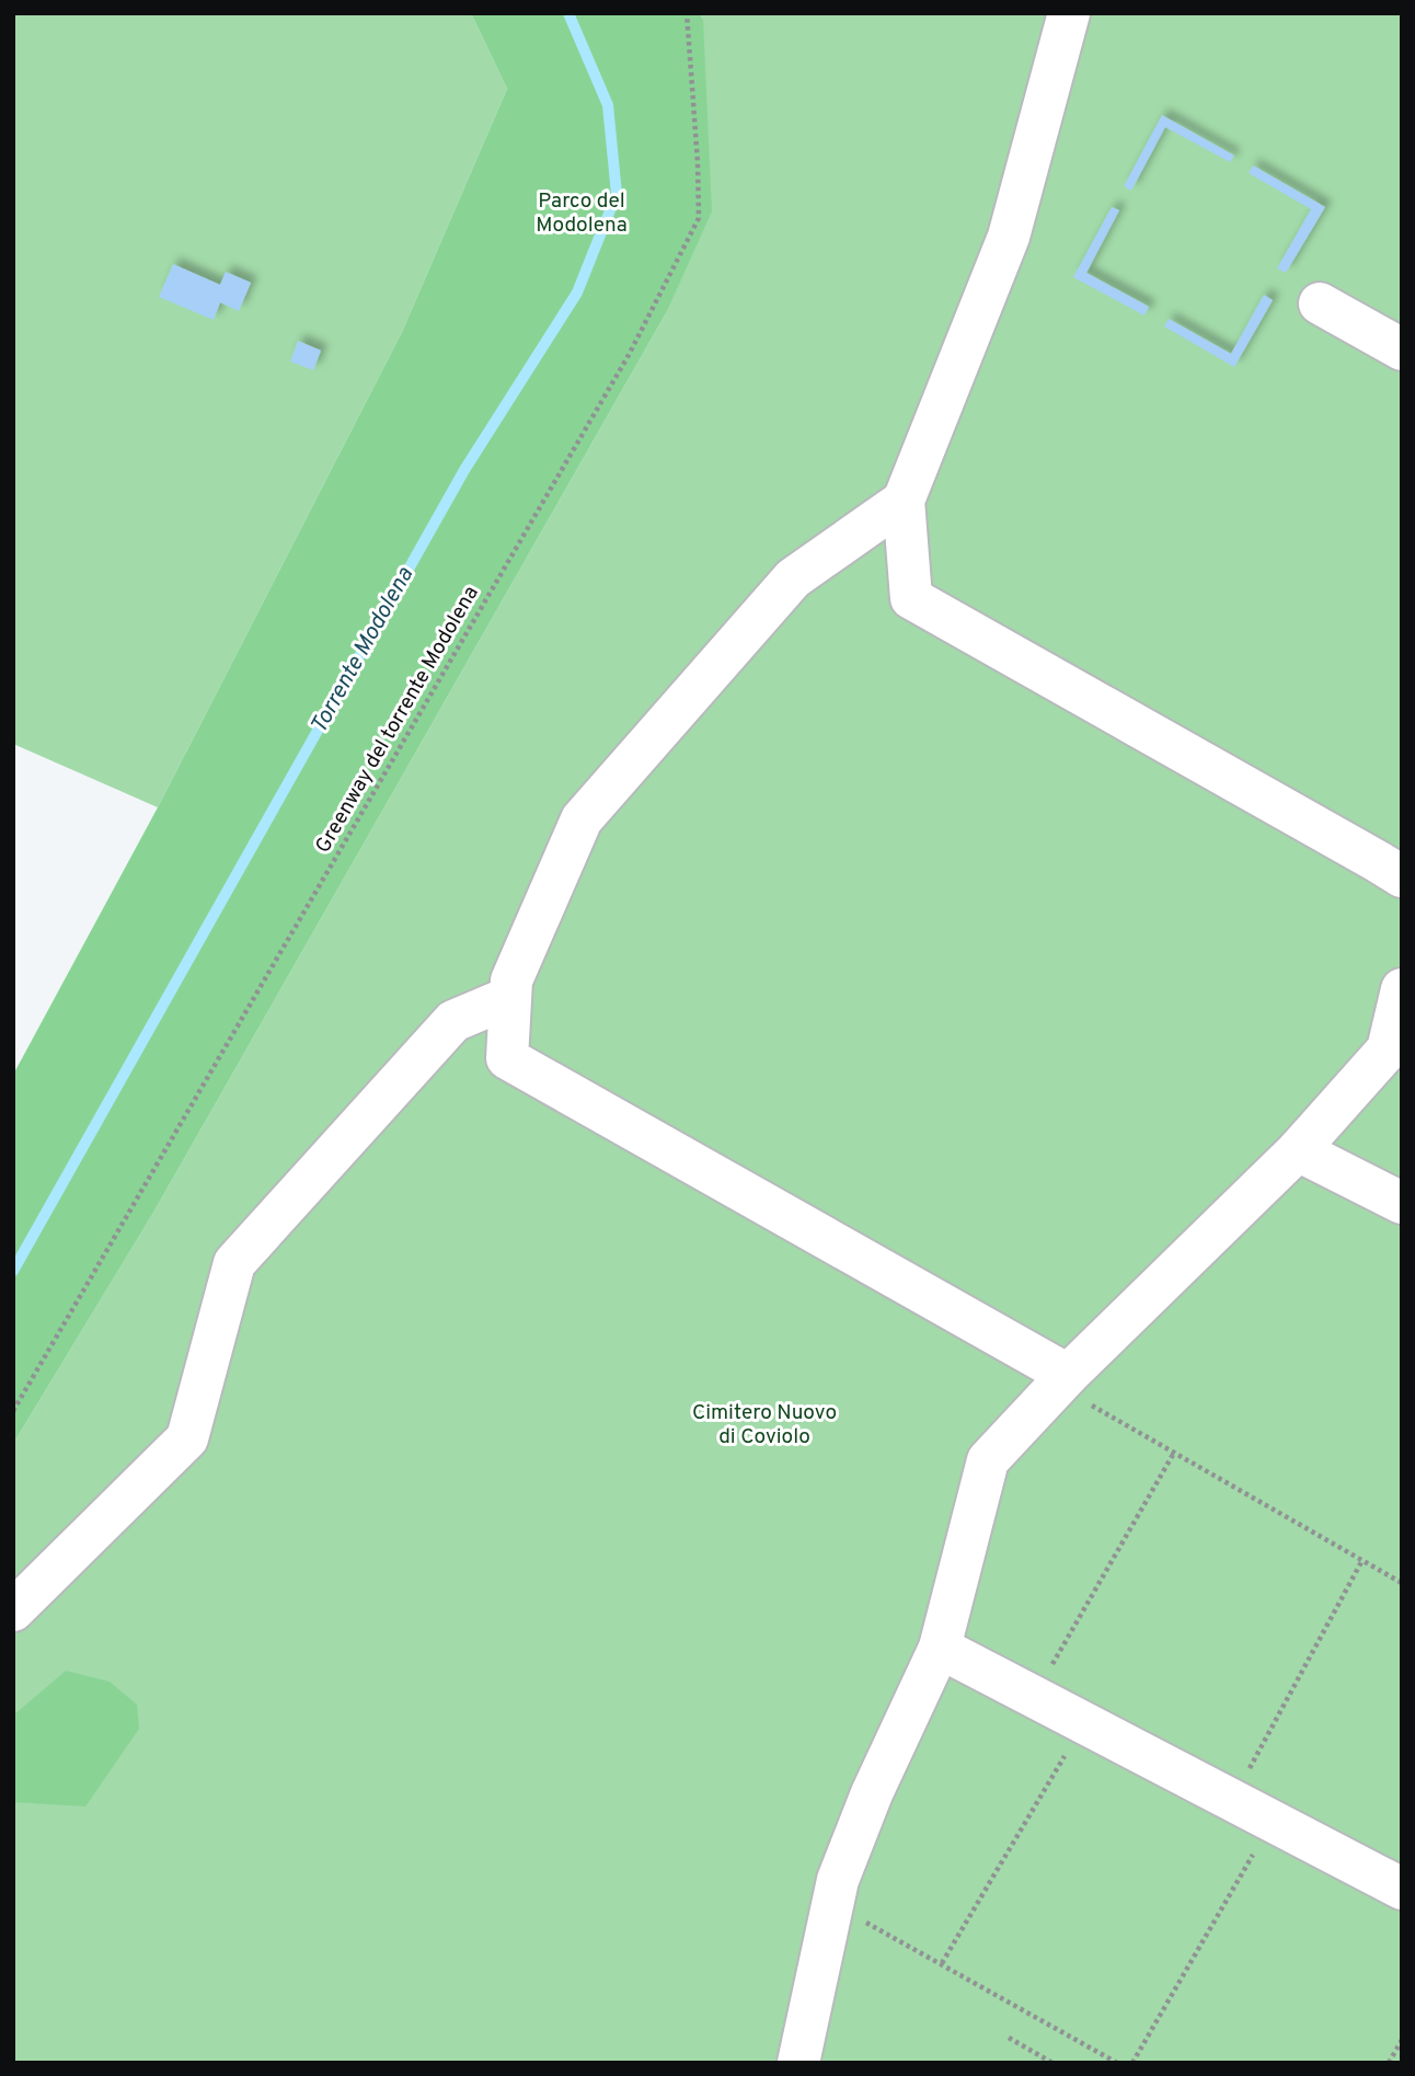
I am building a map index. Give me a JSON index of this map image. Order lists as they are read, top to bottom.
{
  "streets": {
    "path": ["Greenway del torrente Modolena"]
  },
  "water": ["Torrente Modolena"],
  "parks": ["Parco del Modolena", "Cimitero Nuovo di Coviolo"]
}
